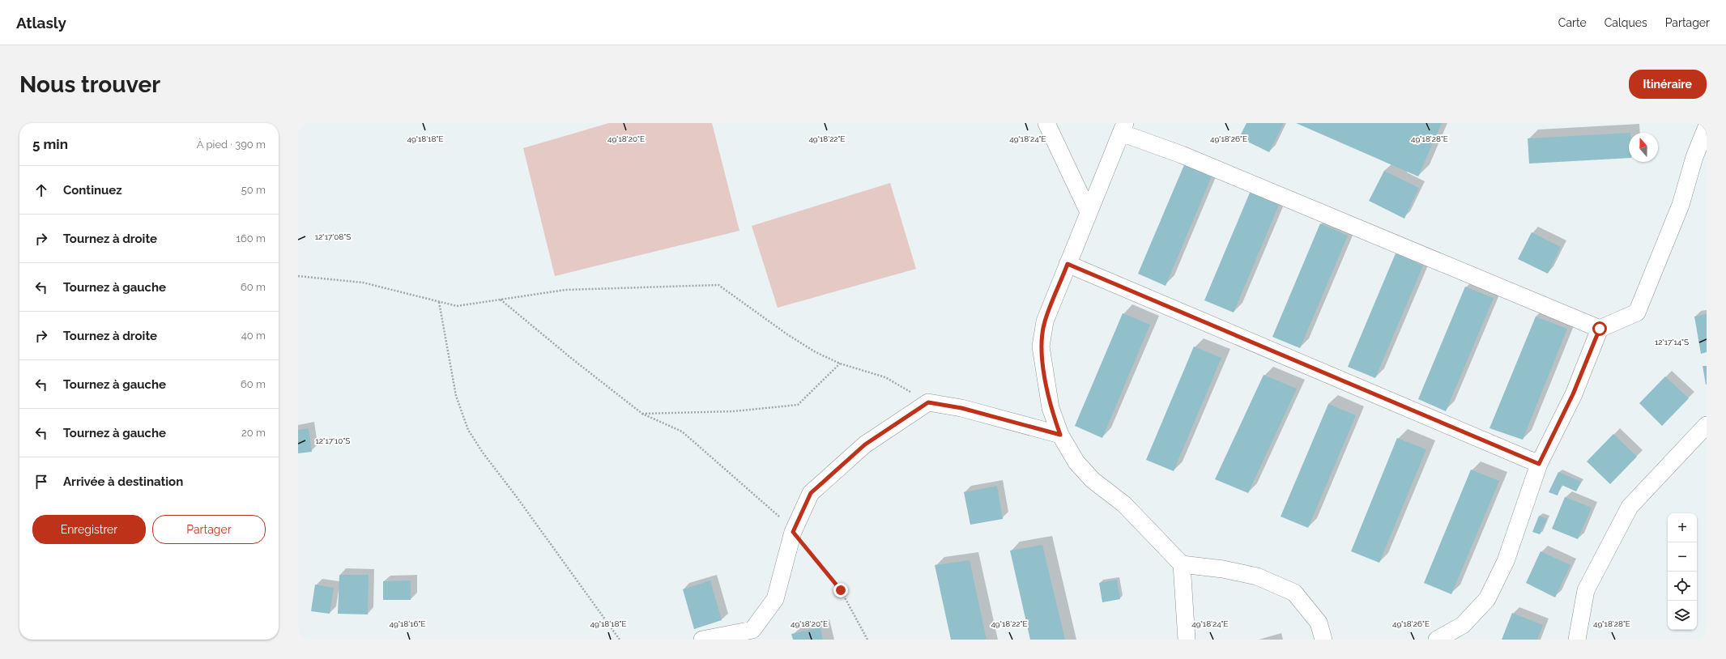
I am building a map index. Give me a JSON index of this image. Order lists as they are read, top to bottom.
{
  "north": "top",
  "page": {
    "header": "Atlasly",
    "nav": ["Carte", "Calques", "Partager"],
    "buttons": [
      "Itinéraire",
      ["Enregistrer", "Partager"]
    ],
    "title": "Nous trouver",
    "heading": ["5 min", "À pied · 390 m"],
    "list": [
      ["Continuez", "50 m"],
      ["Tournez à droite", "160 m"],
      ["Tournez à gauche", "60 m"],
      ["Tournez à droite", "40 m"],
      ["Tournez à gauche", "60 m"],
      ["Tournez à gauche", "20 m"],
      "Arrivée à destination"
    ],
    "map_buttons": ["+", "−"]
  },
  "coordinates": [
    "49°18'18\"E",
    "49°18'20\"E",
    "49°18'22\"E",
    "49°18'24\"E",
    "49°18'26\"E",
    "49°18'28\"E",
    "12°17'08\"S",
    "12°17'14\"S",
    "12°17'10\"S",
    "49°18'16\"E"
  ]
}
